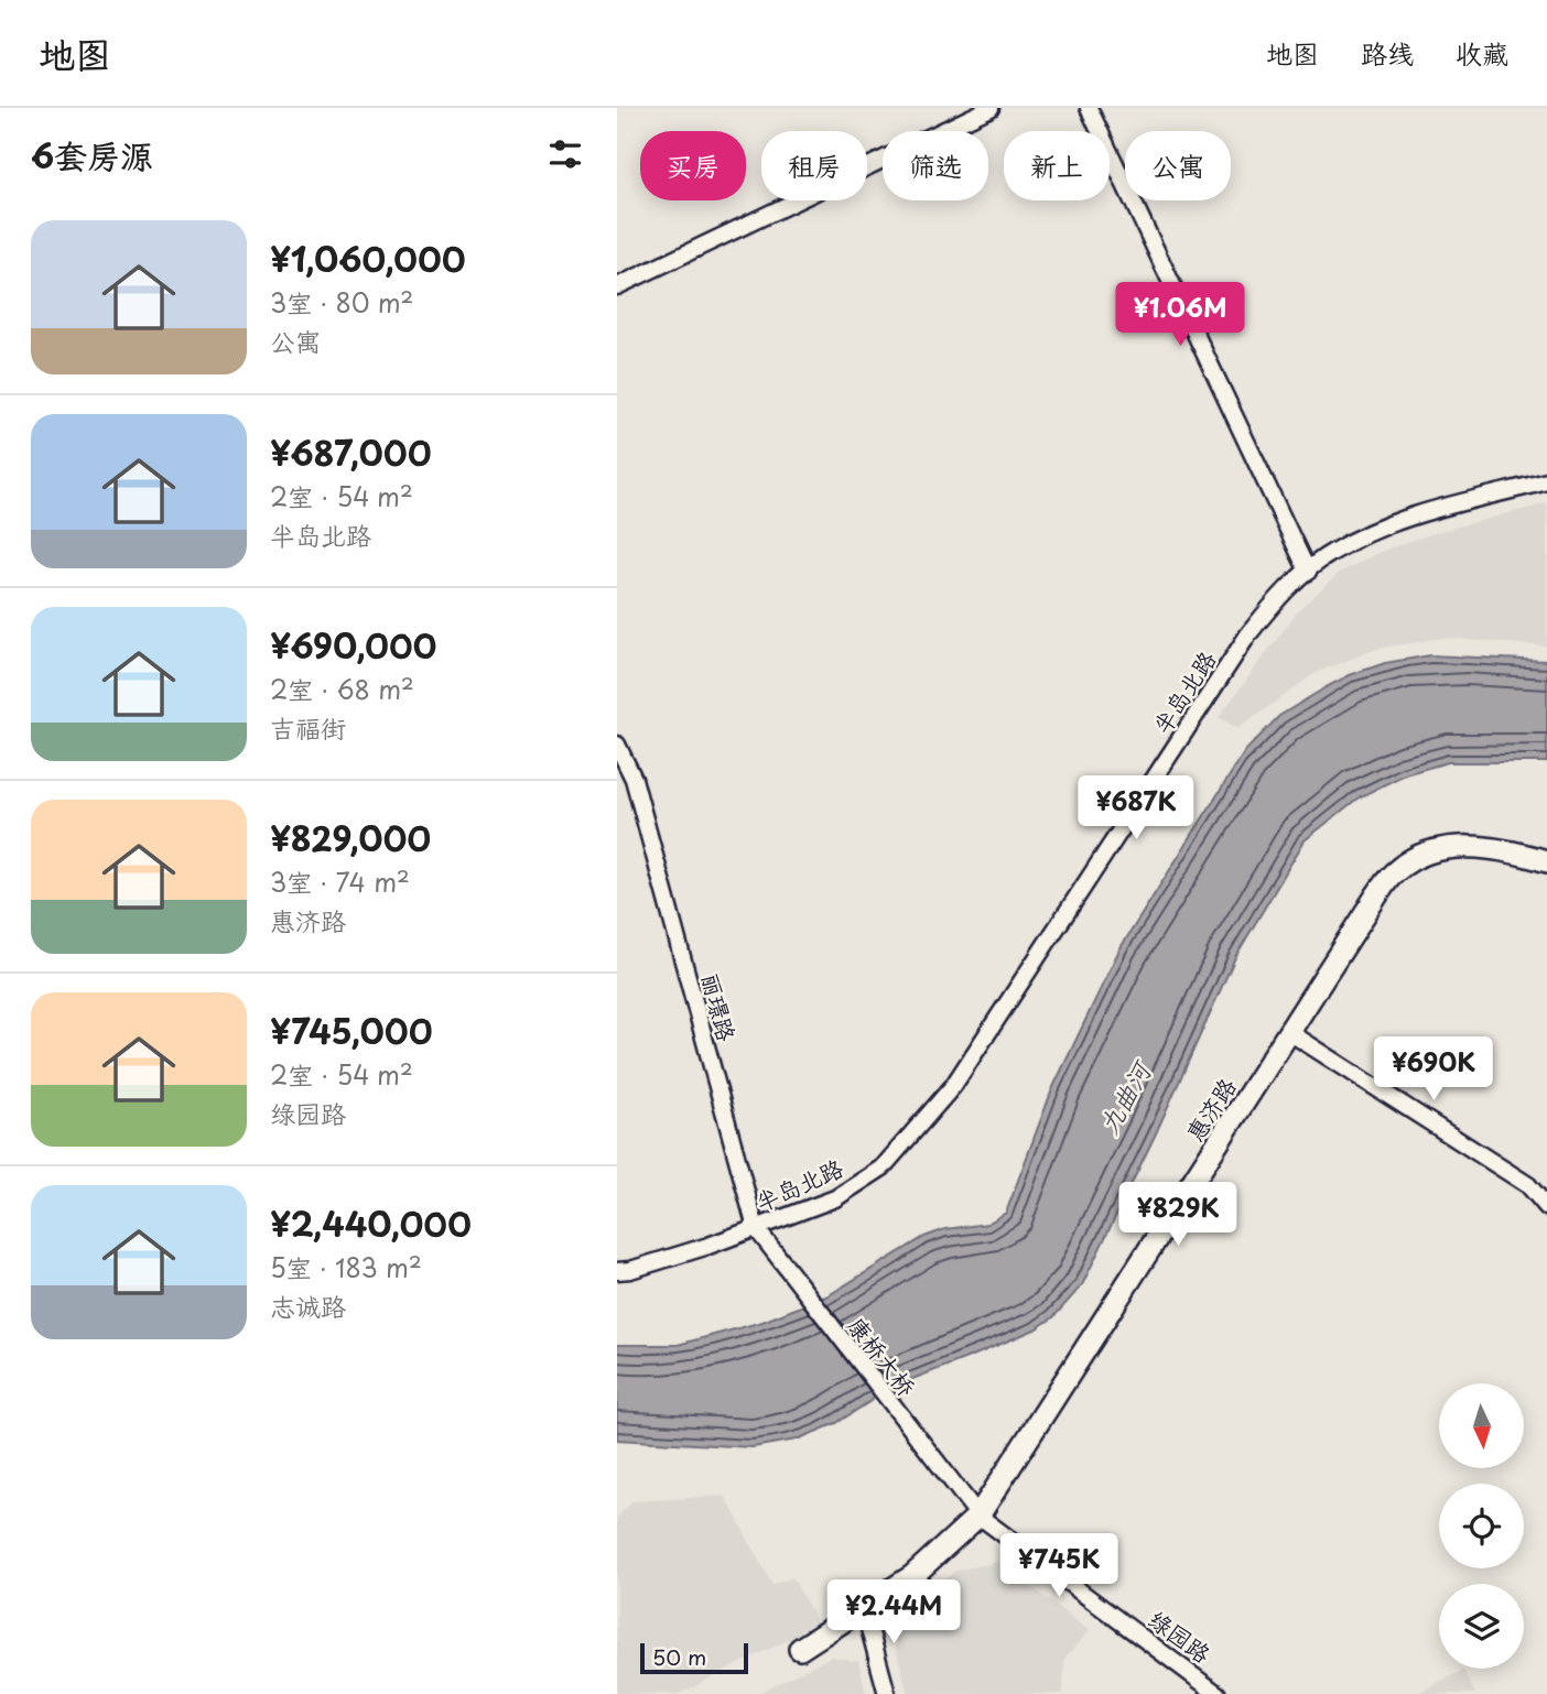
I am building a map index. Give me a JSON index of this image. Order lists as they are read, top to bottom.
{
  "streets": {
    "street": [
      "半岛北路",
      "丽璟路",
      "惠济路",
      "康桥大桥",
      "绿园路"
    ]
  },
  "crossings": [
    ["半岛北路", "丽璟路"],
    ["丽璟路", "康桥大桥"],
    ["惠济路", "绿园路"],
    ["康桥大桥", "绿园路"]
  ],
  "water": ["九曲河"],
  "scale_bar": "50 m",
  "north": "bottom",
  "page": {
    "header": "地图",
    "nav": ["地图", "路线", "收藏"],
    "heading": "6套房源",
    "chip": [
      "买房",
      "租房",
      "筛选",
      "新上",
      "公寓"
    ],
    "list": [
      {
        "name": "¥1,060,000",
        "note": "3室 · 80 m² · 公寓"
      },
      {
        "name": "¥687,000",
        "note": "2室 · 54 m² · 半岛北路"
      },
      {
        "name": "¥690,000",
        "note": "2室 · 68 m² · 吉福街"
      },
      {
        "name": "¥829,000",
        "note": "3室 · 74 m² · 惠济路"
      },
      {
        "name": "¥745,000",
        "note": "2室 · 54 m² · 绿园路"
      },
      {
        "name": "¥2,440,000",
        "note": "5室 · 183 m² · 志诚路"
      }
    ],
    "price": [
      "¥1.06M",
      "¥687K",
      "¥690K",
      "¥829K",
      "¥745K",
      "¥2.44M"
    ],
    "scale": "50 m"
  }
}
